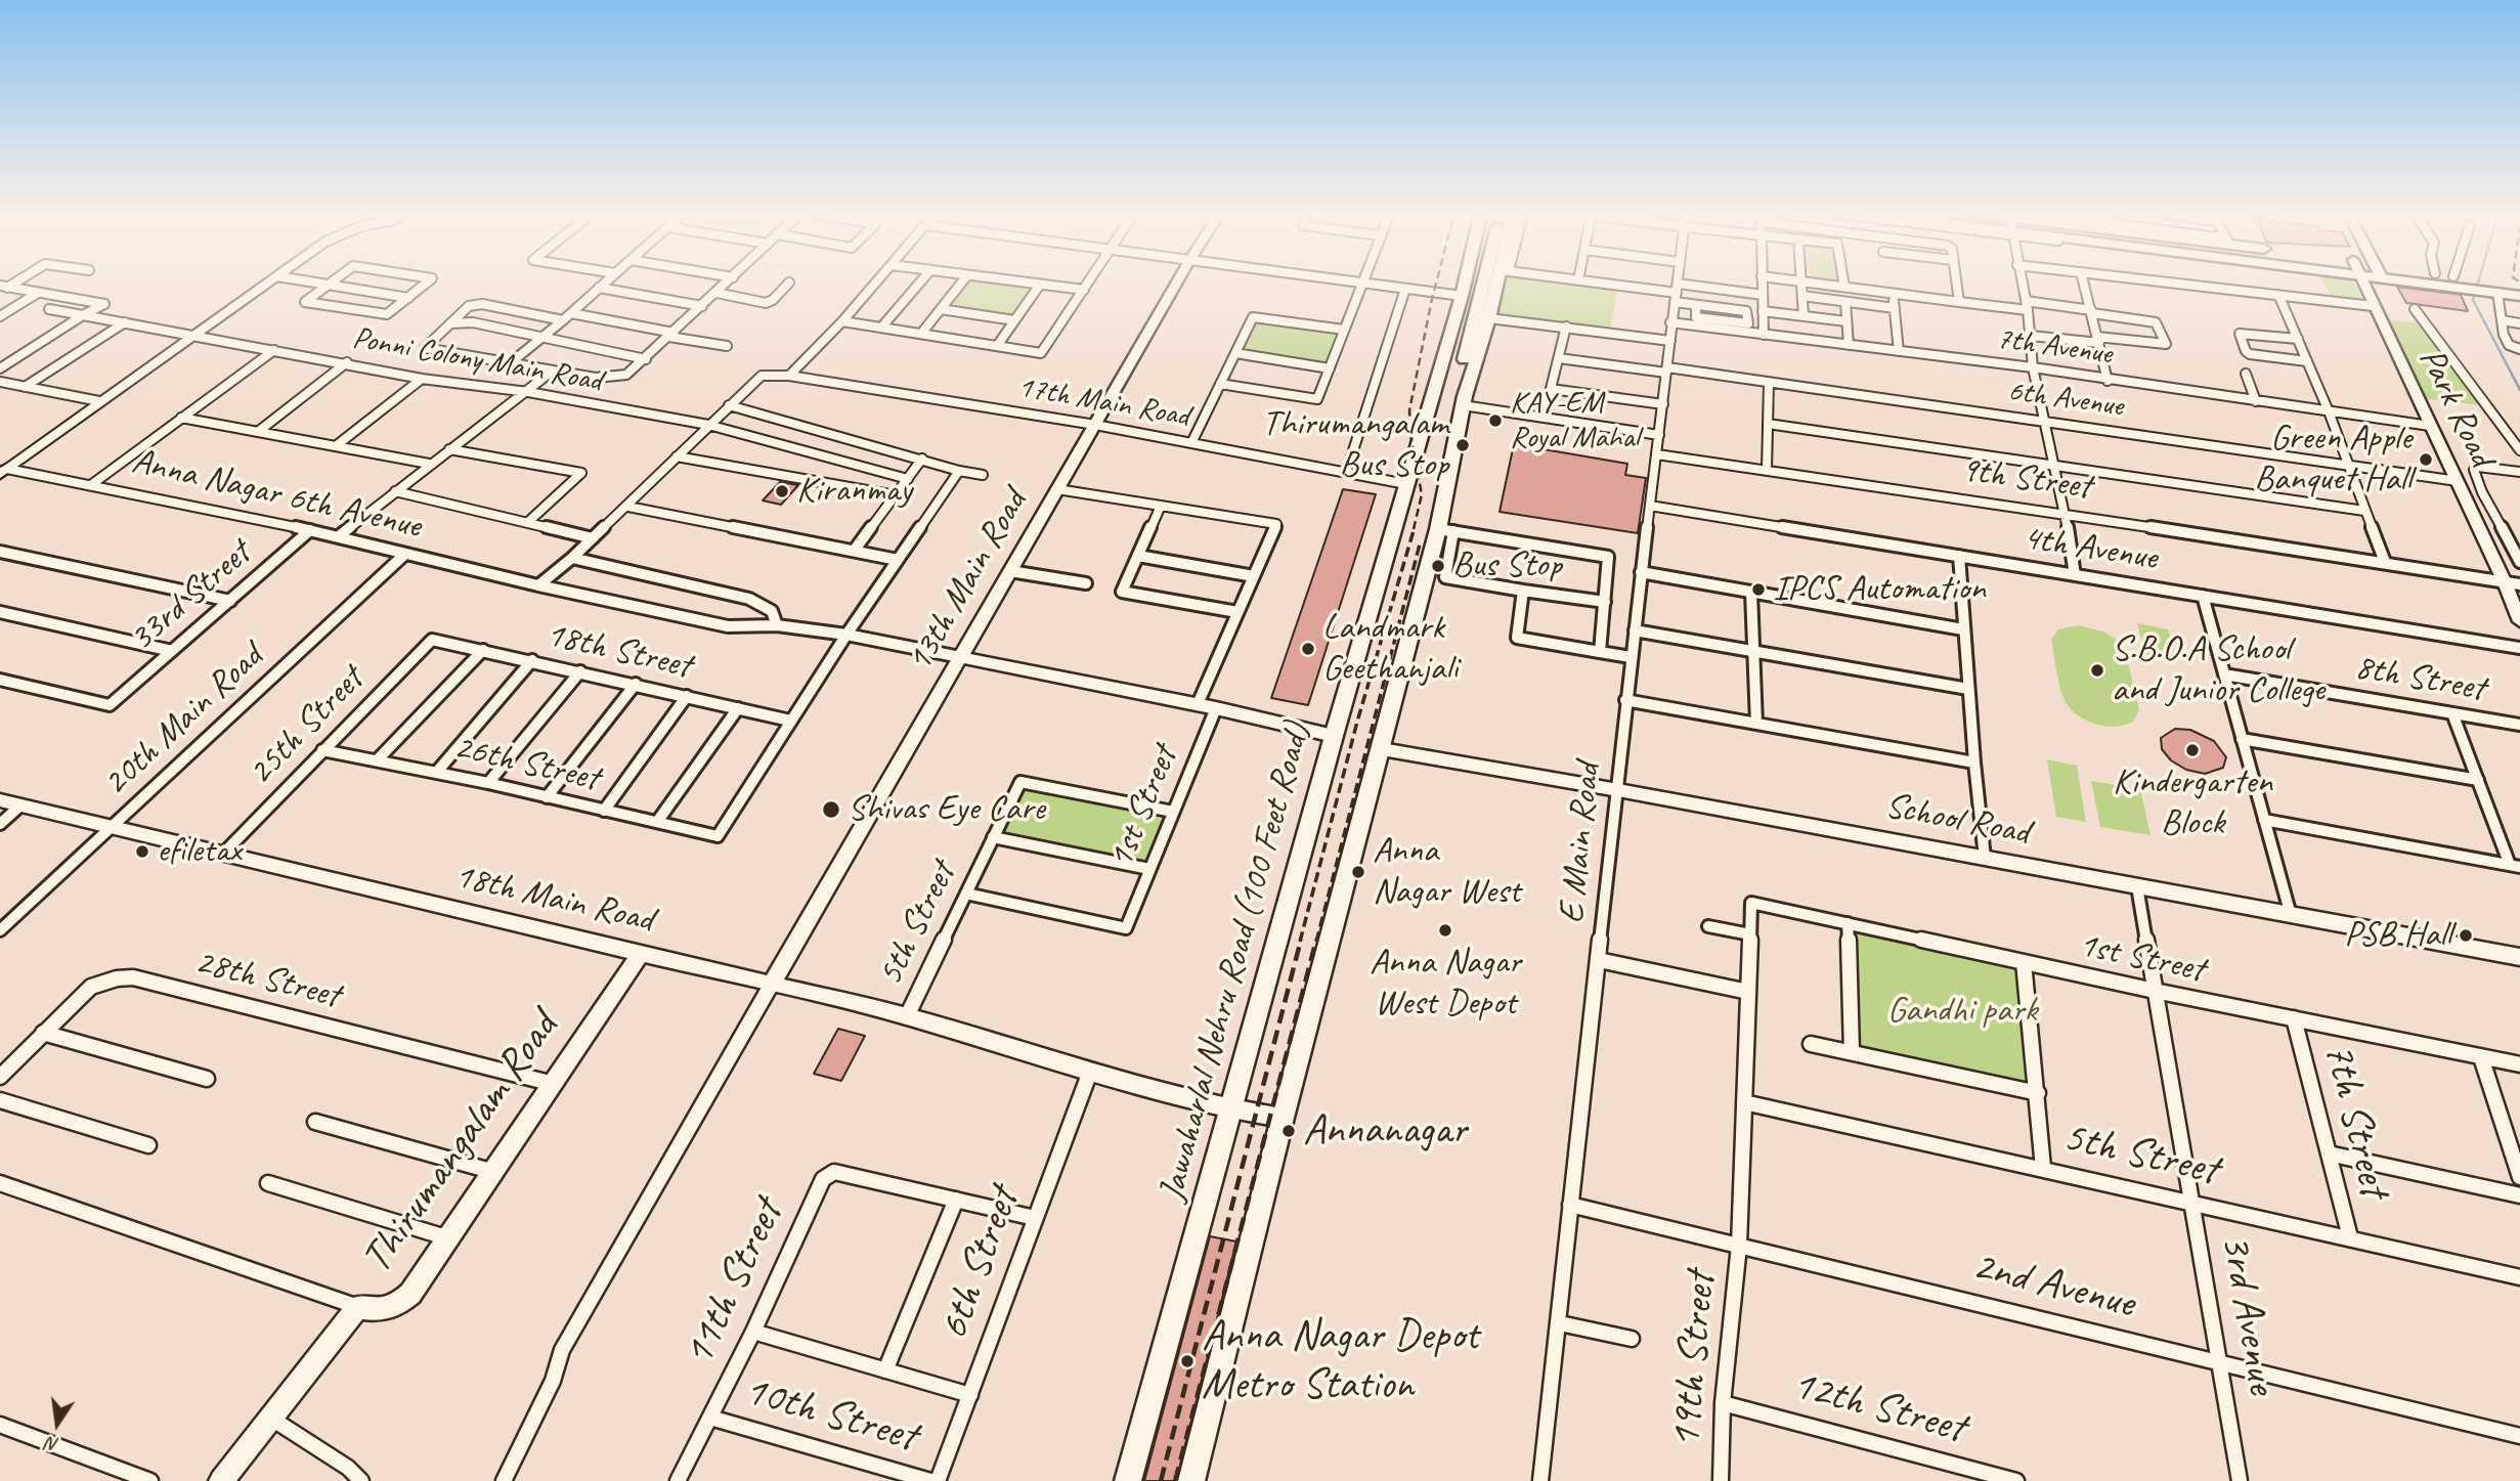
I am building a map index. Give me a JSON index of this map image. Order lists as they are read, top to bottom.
{
  "streets": {
    "main road": ["Jawaharlal Nehru Road (100 Feet Road)"],
    "street": [
      "7th Avenue",
      "Ponni Colony Main Road",
      "6th Avenue",
      "17th Main Road",
      "Park Road",
      "9th Street",
      "Anna Nagar 6th Avenue",
      "4th Avenue",
      "13th Main Road",
      "33rd Street",
      "18th Street",
      "8th Street",
      "20th Main Road",
      "25th Street",
      "26th Street",
      "1st Street",
      "School Road",
      "E Main Road",
      "18th Main Road",
      "5th Street",
      "28th Street",
      "7th Street",
      "Thirumangalam Road",
      "6th Street",
      "11th Street",
      "2nd Avenue",
      "3rd Avenue",
      "19th Street",
      "12th Street",
      "10th Street"
    ]
  },
  "crossings": [
    ["7th Avenue", "Park Road"],
    ["7th Avenue", "E Main Road"],
    ["Ponni Colony Main Road", "17th Main Road"],
    ["6th Avenue", "Park Road"],
    ["6th Avenue", "E Main Road"],
    ["17th Main Road", "13th Main Road"],
    ["17th Main Road", "Jawaharlal Nehru Road (100 Feet Road)"],
    ["Park Road", "9th Street"],
    ["9th Street", "E Main Road"],
    ["Anna Nagar 6th Avenue", "13th Main Road"],
    ["Anna Nagar 6th Avenue", "33rd Street"],
    ["Anna Nagar 6th Avenue", "20th Main Road"],
    ["Anna Nagar 6th Avenue", "1st Street"],
    ["Anna Nagar 6th Avenue", "Jawaharlal Nehru Road (100 Feet Road)"],
    ["4th Avenue", "E Main Road"],
    ["13th Main Road", "18th Main Road"],
    ["18th Street", "25th Street"],
    ["18th Street", "26th Street"],
    ["20th Main Road", "18th Main Road"],
    ["25th Street", "26th Street"],
    ["25th Street", "18th Main Road"],
    ["1st Street", "5th Street"],
    ["1st Street", "7th Street"],
    ["1st Street", "3rd Avenue"],
    ["School Road", "E Main Road"],
    ["School Road", "3rd Avenue"],
    ["E Main Road", "2nd Avenue"],
    ["18th Main Road", "5th Street"],
    ["18th Main Road", "Jawaharlal Nehru Road (100 Feet Road)"],
    ["18th Main Road", "Thirumangalam Road"],
    ["18th Main Road", "6th Street"],
    ["5th Street", "7th Street"],
    ["5th Street", "3rd Avenue"],
    ["5th Street", "19th Street"],
    ["28th Street", "Thirumangalam Road"],
    ["11th Street", "10th Street"],
    ["2nd Avenue", "3rd Avenue"],
    ["2nd Avenue", "19th Street"],
    ["19th Street", "12th Street"]
  ],
  "parks": ["Gandhi park"],
  "places": [
    "KAY-EM Royal Mahal",
    "Thirumangalam Bus Stop",
    "Green Apple Banquet Hall",
    "Kiranmay",
    "Bus Stop",
    "IPCS Automation",
    "Landmark Geethanjali",
    "S.B.O.A School and Junior College",
    "Kindergarten Block",
    "Shivas Eye Care",
    "efiletax",
    "Anna Nagar West",
    "Anna Nagar West Depot",
    "PSB Hall",
    "Annanagar",
    "Anna Nagar Depot Metro Station"
  ],
  "north": "bottom"
}
